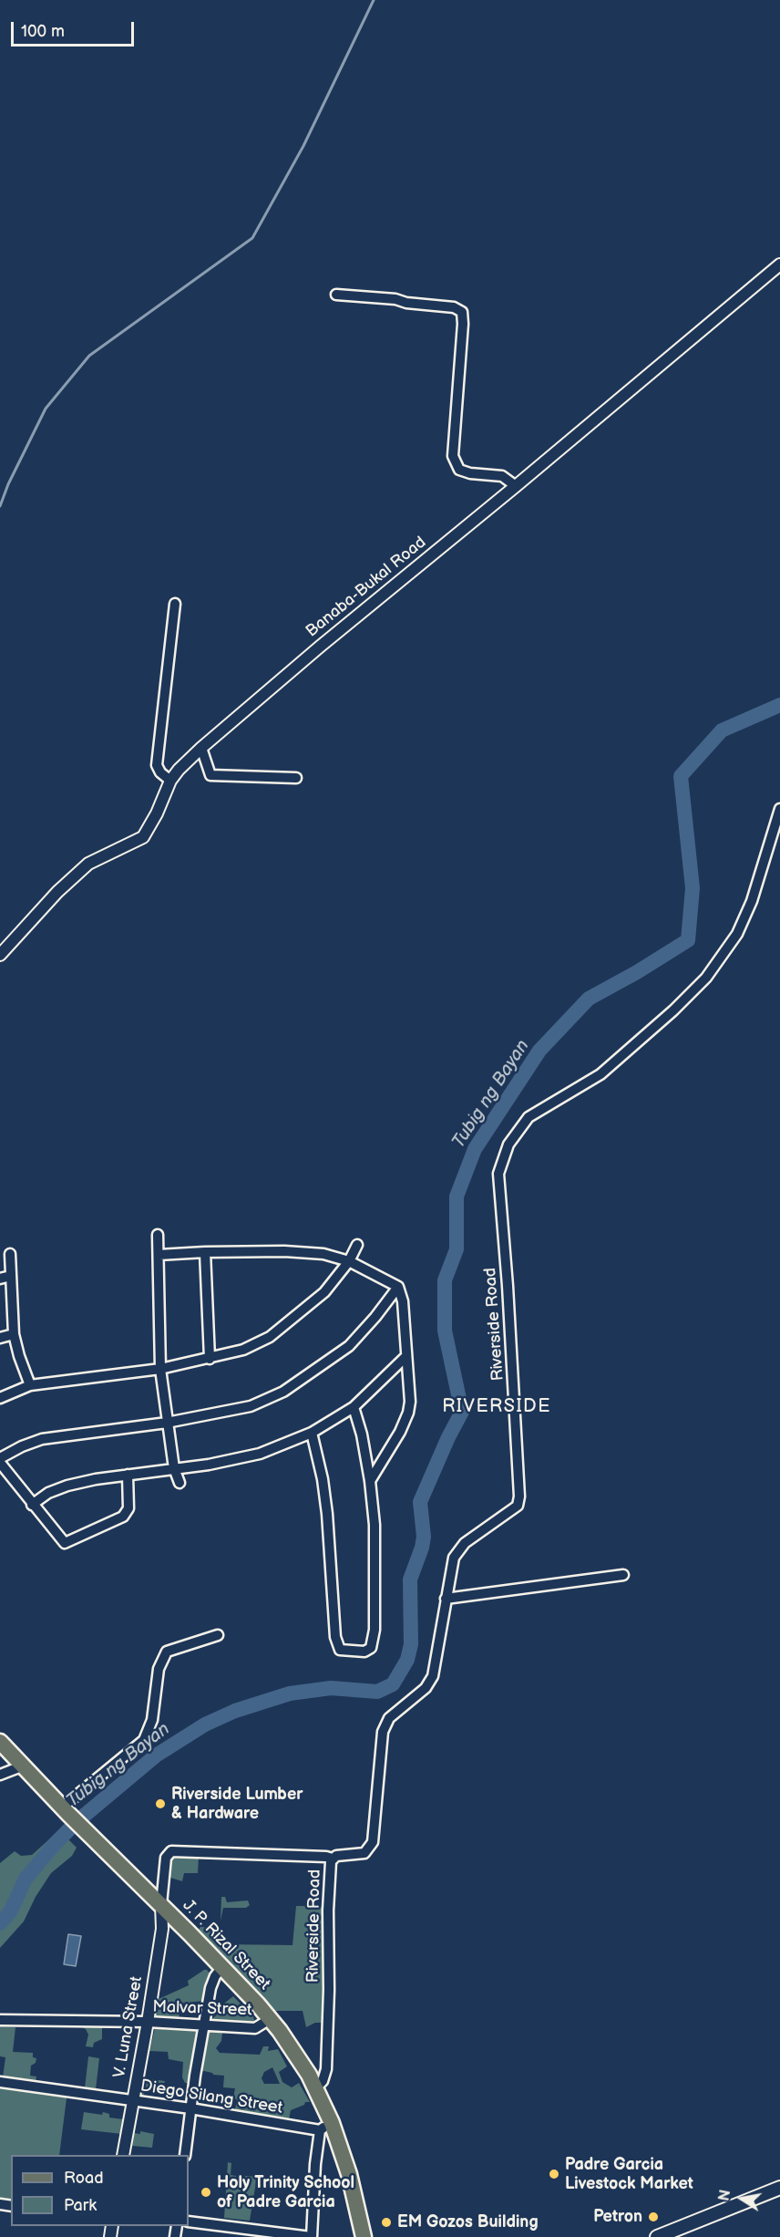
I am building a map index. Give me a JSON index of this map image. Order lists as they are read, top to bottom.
{
  "streets": {
    "main road": ["J. P. Rizal Street"],
    "street": [
      "Banaba-Bukal Road",
      "Riverside Road",
      "Malvar Street",
      "V. Luna Street",
      "Diego Silang Street"
    ]
  },
  "crossings": [
    ["Riverside Road", "J. P. Rizal Street"],
    ["J. P. Rizal Street", "Malvar Street"],
    ["J. P. Rizal Street", "V. Luna Street"],
    ["J. P. Rizal Street", "Diego Silang Street"],
    ["Malvar Street", "V. Luna Street"],
    ["V. Luna Street", "Diego Silang Street"]
  ],
  "districts": ["RIVERSIDE"],
  "water": ["Tubig ng Bayan"],
  "places": [
    "Riverside Lumber & Hardware",
    "Padre Garcia Livestock Market",
    "Holy Trinity School of Padre Garcia",
    "Petron",
    "EM Gozos Building"
  ],
  "legend": ["Road", "Park"],
  "scale_bar": "100 m",
  "north": "left"
}
